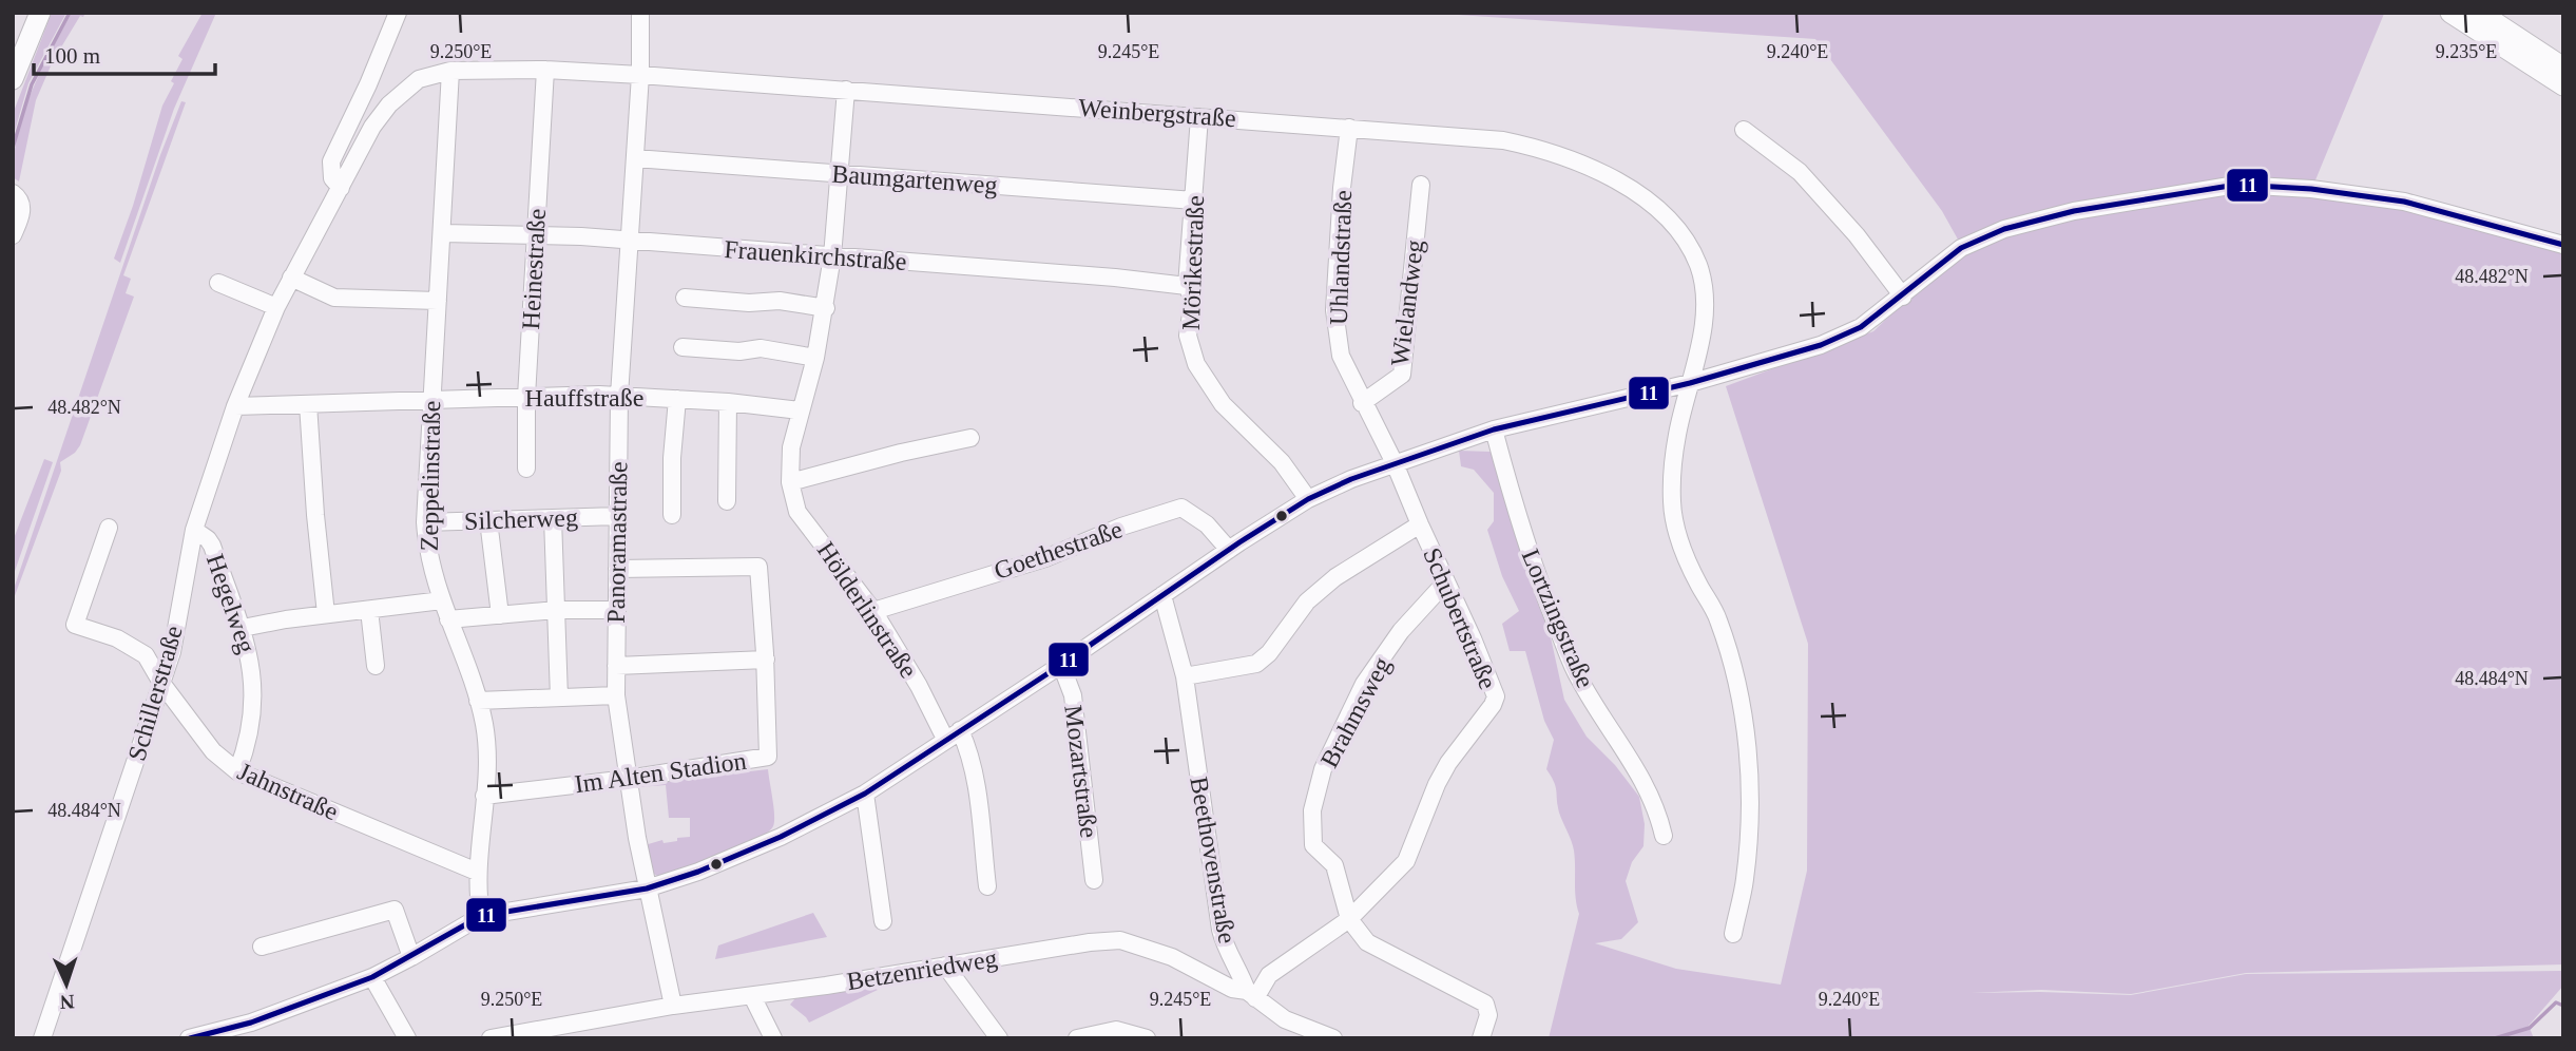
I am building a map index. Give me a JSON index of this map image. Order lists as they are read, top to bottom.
{
  "streets": {
    "street": [
      "Weinbergstraße",
      "Baumgartenweg",
      "Frauenkirchstraße",
      "Uhlandstraße",
      "Mörikestraße",
      "Heinestraße",
      "Wielandweg",
      "Hauffstraße",
      "Zeppelinstraße",
      "Silcherweg",
      "Panoramastraße",
      "Goethestraße",
      "Hegelweg",
      "Hölderlinstraße",
      "Schubertstraße",
      "Lortzingstraße",
      "Schillerstraße",
      "Brahmsweg",
      "Mozartstraße",
      "Im Alten Stadion",
      "Jahnstraße",
      "Beethovenstraße",
      "Betzenriedweg"
    ]
  },
  "crossings": [
    ["Weinbergstraße", "Uhlandstraße"],
    ["Weinbergstraße", "Mörikestraße"],
    ["Weinbergstraße", "Heinestraße"],
    ["Weinbergstraße", "Zeppelinstraße"],
    ["Weinbergstraße", "Panoramastraße"],
    ["Weinbergstraße", "Hölderlinstraße"],
    ["Weinbergstraße", "Schillerstraße"],
    ["Baumgartenweg", "Mörikestraße"],
    ["Baumgartenweg", "Panoramastraße"],
    ["Baumgartenweg", "Hölderlinstraße"],
    ["Frauenkirchstraße", "Mörikestraße"],
    ["Frauenkirchstraße", "Heinestraße"],
    ["Frauenkirchstraße", "Zeppelinstraße"],
    ["Frauenkirchstraße", "Panoramastraße"],
    ["Frauenkirchstraße", "Hölderlinstraße"],
    ["Uhlandstraße", "Wielandweg"],
    ["Uhlandstraße", "Schubertstraße"],
    ["Heinestraße", "Hauffstraße"],
    ["Hauffstraße", "Zeppelinstraße"],
    ["Hauffstraße", "Panoramastraße"],
    ["Hauffstraße", "Hölderlinstraße"],
    ["Hauffstraße", "Schillerstraße"],
    ["Zeppelinstraße", "Silcherweg"],
    ["Zeppelinstraße", "Schillerstraße"],
    ["Zeppelinstraße", "Im Alten Stadion"],
    ["Zeppelinstraße", "Jahnstraße"],
    ["Silcherweg", "Panoramastraße"],
    ["Panoramastraße", "Im Alten Stadion"],
    ["Panoramastraße", "Betzenriedweg"],
    ["Goethestraße", "Hölderlinstraße"],
    ["Hegelweg", "Schillerstraße"],
    ["Hegelweg", "Jahnstraße"],
    ["Schubertstraße", "Brahmsweg"],
    ["Schubertstraße", "Beethovenstraße"],
    ["Schubertstraße", "Betzenriedweg"],
    ["Schillerstraße", "Jahnstraße"],
    ["Beethovenstraße", "Betzenriedweg"]
  ],
  "lines": ["transit line 11"],
  "scale_bar": "100 m",
  "north": "bottom",
  "coordinates": [
    "9.250°E",
    "9.245°E",
    "9.240°E",
    "9.235°E",
    "48.482°N",
    "48.484°N"
  ]
}
